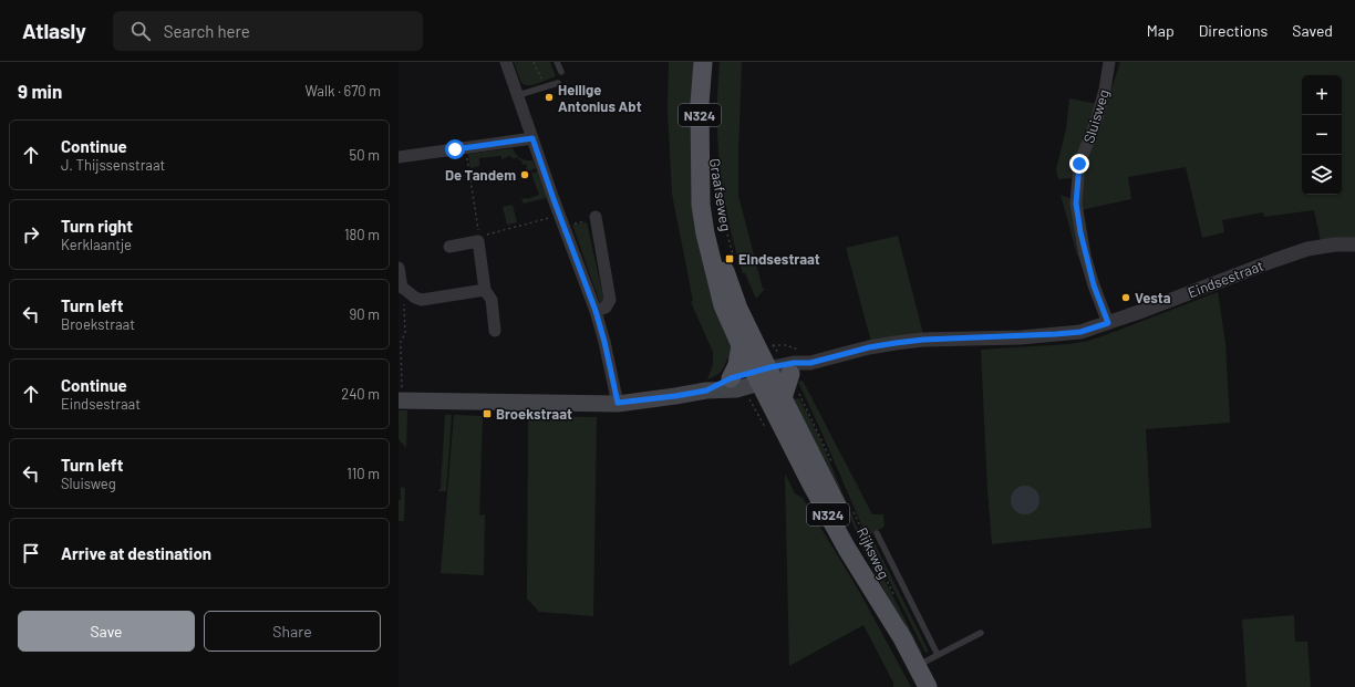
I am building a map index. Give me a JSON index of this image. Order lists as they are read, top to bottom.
{
  "streets": {
    "main road": ["N324", "Graafseweg", "Rijksweg"],
    "street": ["Sluisweg", "Eindsestraat"]
  },
  "crossings": [
    ["Sluisweg", "Eindsestraat"],
    ["Graafseweg", "Eindsestraat"],
    ["Graafseweg", "Rijksweg"],
    ["Eindsestraat", "Rijksweg"]
  ],
  "places": {
    "other": ["Heilige Antonius Abt", "De Tandem", "Vesta"],
    "transit": ["Eindsestraat", "Broekstraat"]
  },
  "page": {
    "header": "Atlasly",
    "search": "Search here",
    "nav": ["Map", "Directions", "Saved"],
    "heading": ["9 min", "Walk · 670 m"],
    "map_buttons": ["+", "−"],
    "list": [
      ["Continue", "J. Thijssenstraat", "50 m"],
      ["Turn right", "Kerklaantje", "180 m"],
      ["Turn left", "Broekstraat", "90 m"],
      ["Continue", "Eindsestraat", "240 m"],
      ["Turn left", "Sluisweg", "110 m"],
      "Arrive at destination"
    ],
    "buttons": ["Save", "Share"]
  }
}
